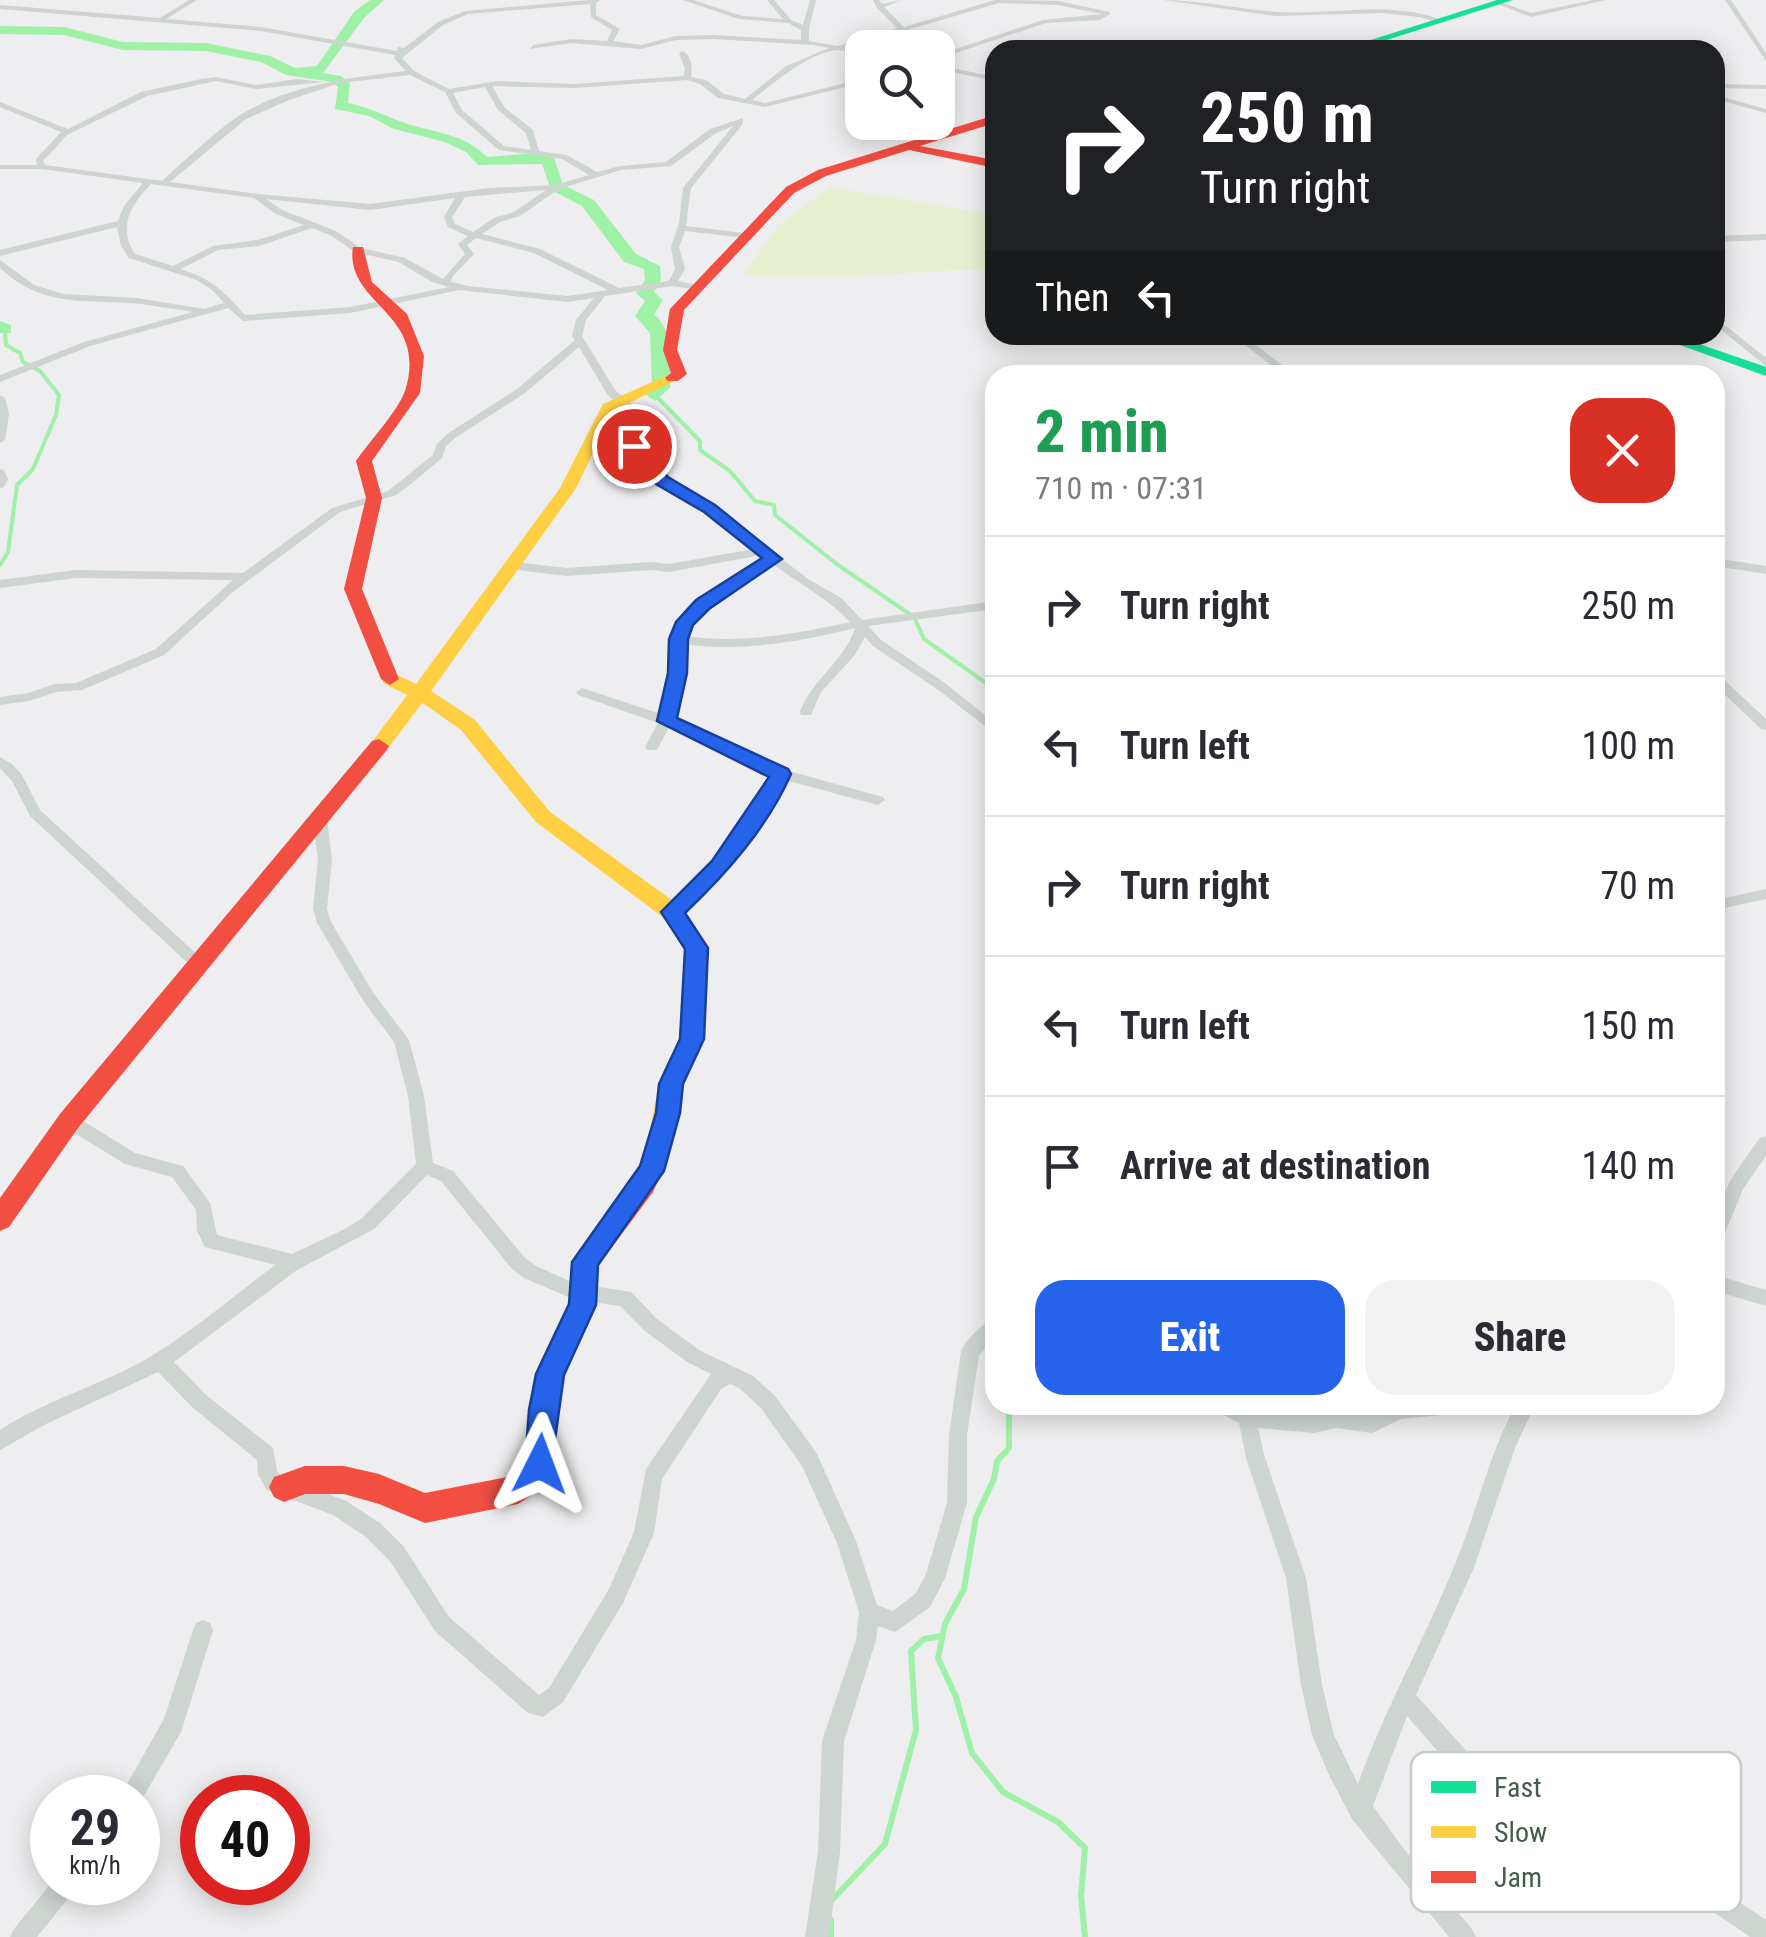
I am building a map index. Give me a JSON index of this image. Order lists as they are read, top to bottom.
{
  "legend": ["Fast", "Slow", "Jam"],
  "page": {
    "turn": ["250 m", "Turn right"],
    "then": "Then",
    "heading": ["2 min", "710 m · 07:31"],
    "list": [
      {
        "name": "Turn right",
        "value": "250 m"
      },
      {
        "name": "Turn left",
        "value": "100 m"
      },
      {
        "name": "Turn right",
        "value": "70 m"
      },
      {
        "name": "Turn left",
        "value": "150 m"
      },
      {
        "name": "Arrive at destination",
        "value": "140 m"
      }
    ],
    "buttons": ["Exit", "Share"],
    "speed": "29 km/h",
    "limit": "40"
  }
}
